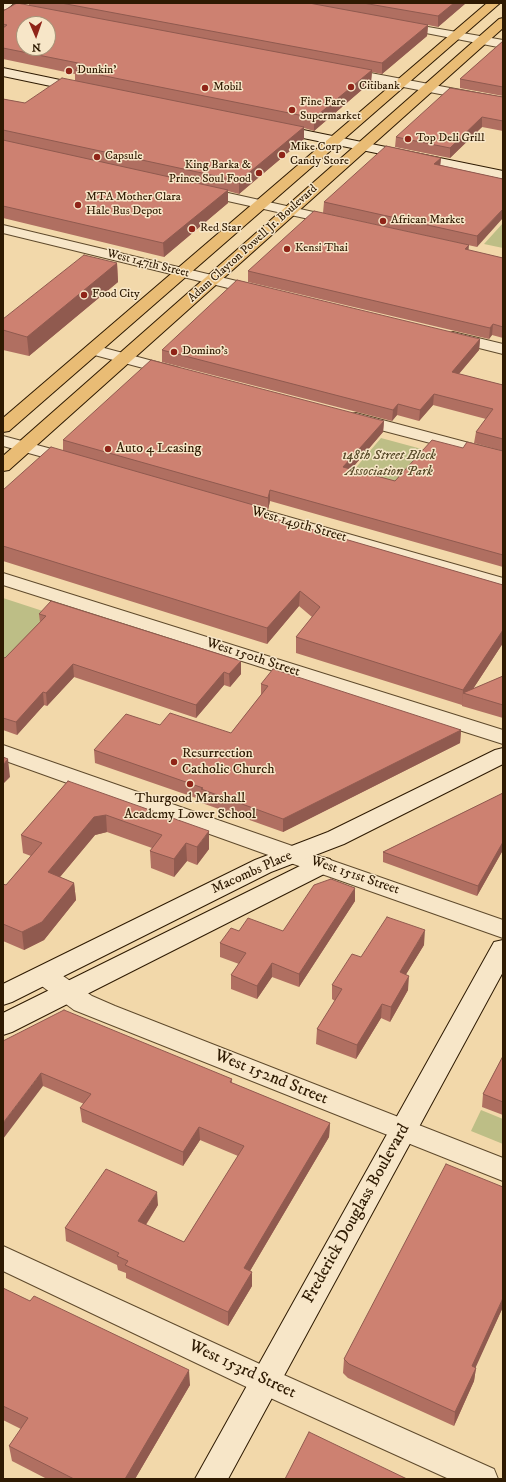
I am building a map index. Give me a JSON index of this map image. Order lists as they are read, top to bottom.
{
  "streets": {
    "main road": [
      "Adam Clayton Powell Jr. Boulevard",
      "Macombs Place",
      "West 151st Street",
      "Frederick Douglass Boulevard"
    ],
    "street": [
      "West 147th Street",
      "West 149th Street",
      "West 150th Street",
      "West 152nd Street",
      "West 153rd Street"
    ]
  },
  "crossings": [
    ["Adam Clayton Powell Jr. Boulevard", "West 147th Street"],
    ["Macombs Place", "West 151st Street"],
    ["Macombs Place", "West 152nd Street"],
    ["West 152nd Street", "Frederick Douglass Boulevard"],
    ["Frederick Douglass Boulevard", "West 153rd Street"]
  ],
  "parks": ["148th Street Block Association Park"],
  "places": [
    "Dunkin'",
    "Citibank",
    "Mobil",
    "Fine Fare Supermarket",
    "Top Deli Grill",
    "Mike Corp Candy Store",
    "Capsule",
    "King Barka & Prince Soul Food",
    "MTA Mother Clara Hale Bus Depot",
    "African Market",
    "Red Star",
    "Kensi Thai",
    "Food City",
    "Domino's",
    "Auto 4 Leasing",
    "Resurrection Catholic Church",
    "Thurgood Marshall Academy Lower School"
  ],
  "north": "bottom"
}
